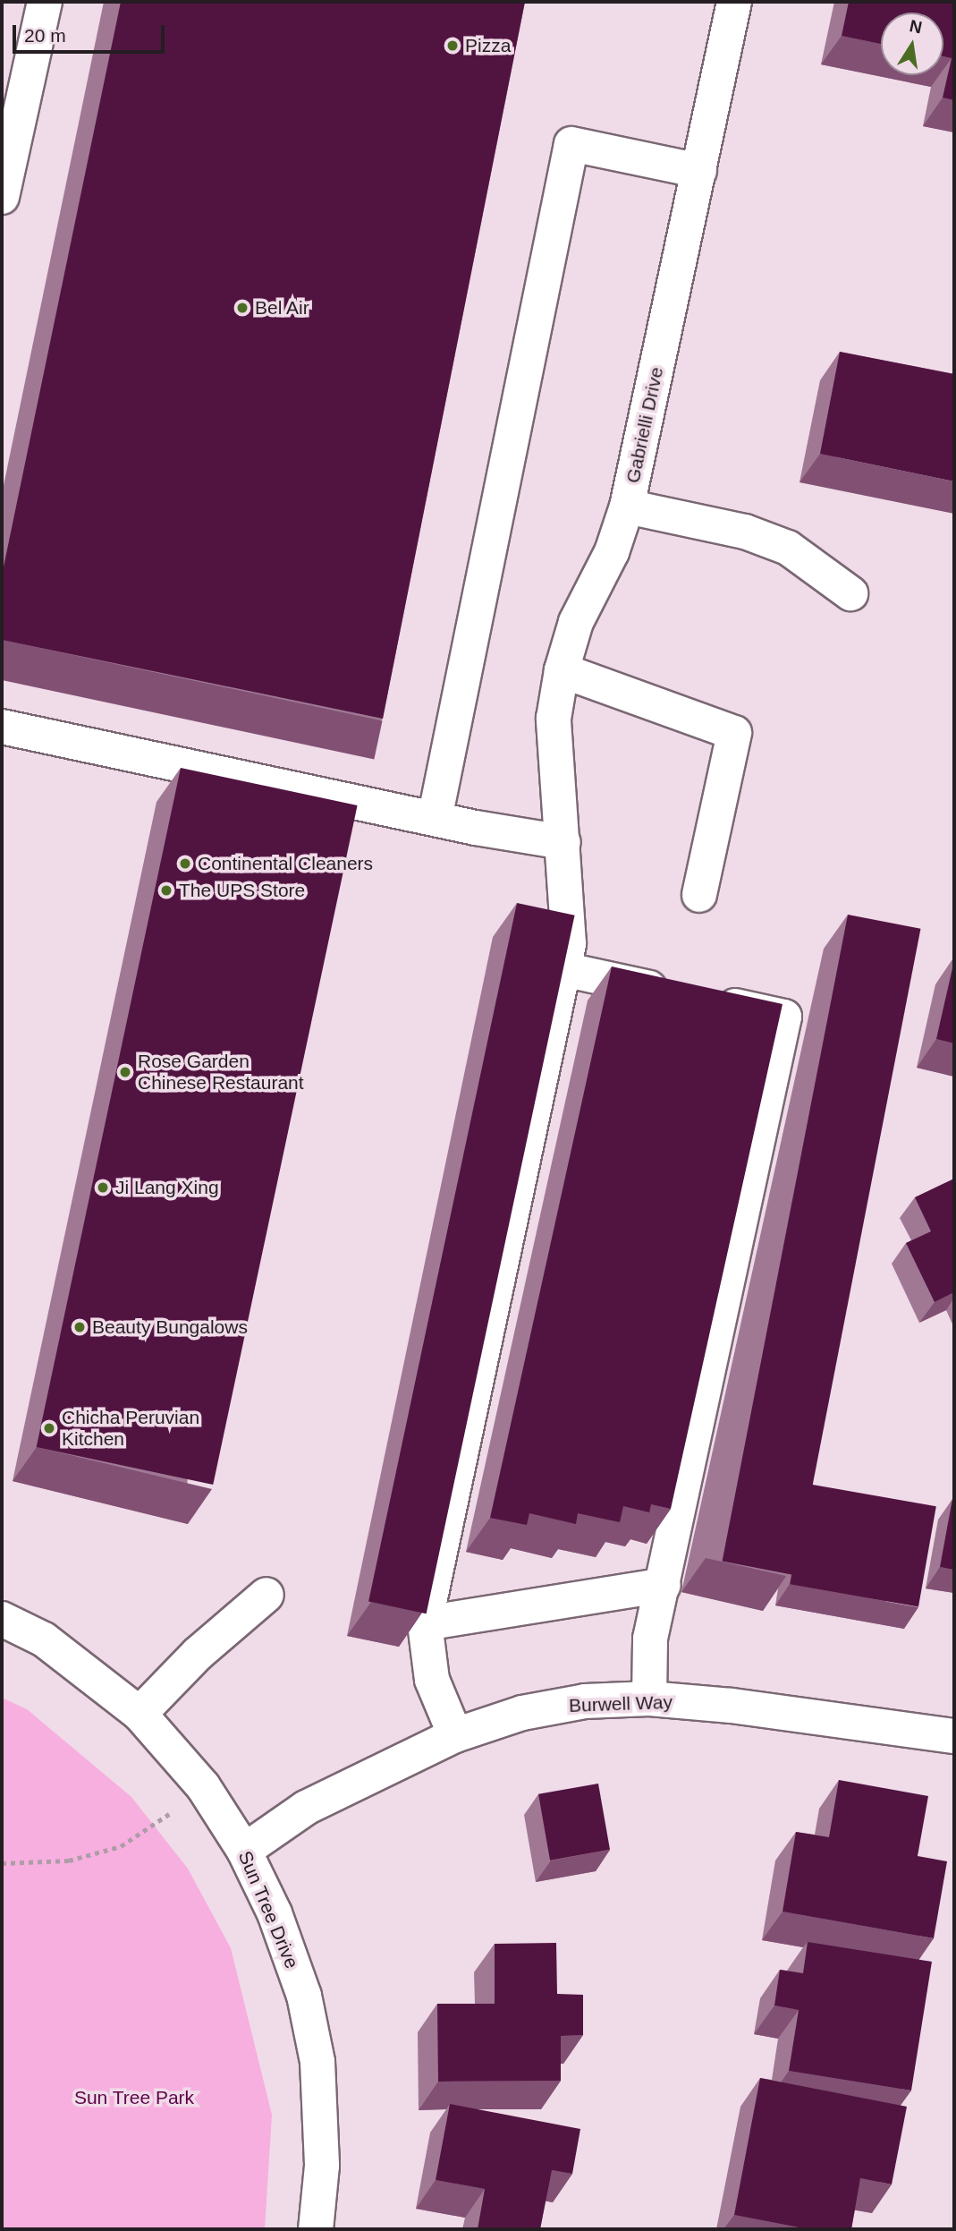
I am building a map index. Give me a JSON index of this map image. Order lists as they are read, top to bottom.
{
  "streets": {
    "street": ["Gabrielli Drive", "Burwell Way", "Sun Tree Drive"]
  },
  "crossings": [
    ["Gabrielli Drive", "Burwell Way"],
    ["Burwell Way", "Sun Tree Drive"]
  ],
  "parks": ["Sun Tree Park"],
  "places": [
    "Pizza",
    "Bel Air",
    "Continental Cleaners",
    "The UPS Store",
    "Rose Garden Chinese Restaurant",
    "Ji Lang Xing",
    "Beauty Bungalows",
    "Chicha Peruvian Kitchen"
  ],
  "scale_bar": "20 m",
  "north": "top"
}
